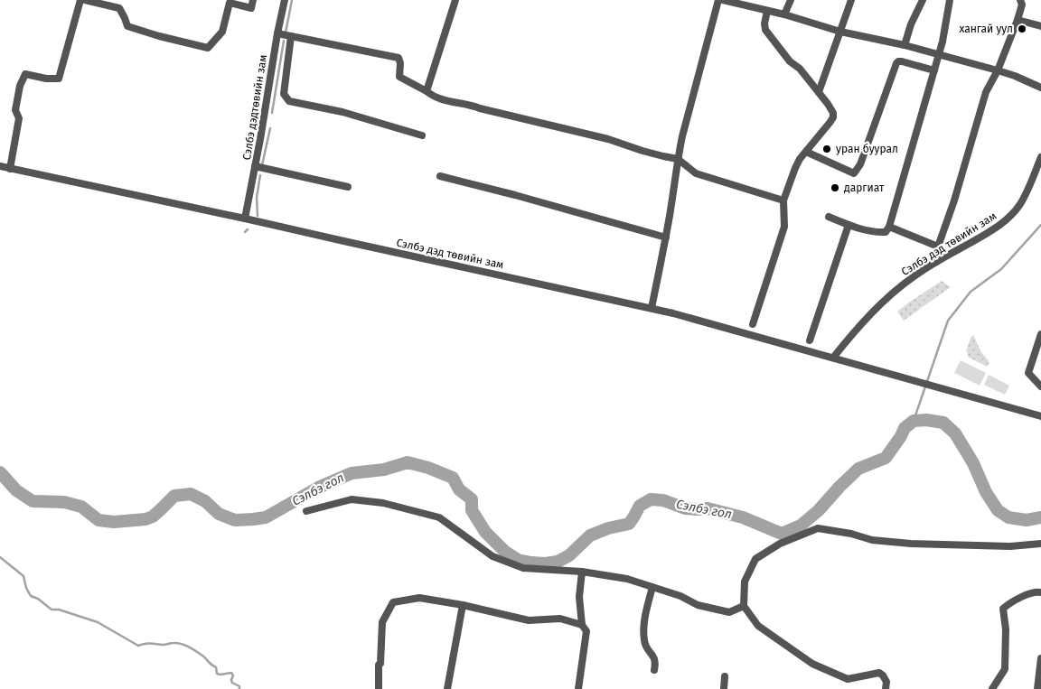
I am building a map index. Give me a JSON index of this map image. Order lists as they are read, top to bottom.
{
  "streets": {
    "street": ["Сэлбэ дэдтөвийн зам", "Сэлбэ дэд төвийн зам"]
  },
  "crossings": [
    ["Сэлбэ дэдтөвийн зам", "Сэлбэ дэд төвийн зам"]
  ],
  "water": ["Сэлбэ гол"],
  "places": ["хангай уул", "уран буурал", "даргиат"]
}
